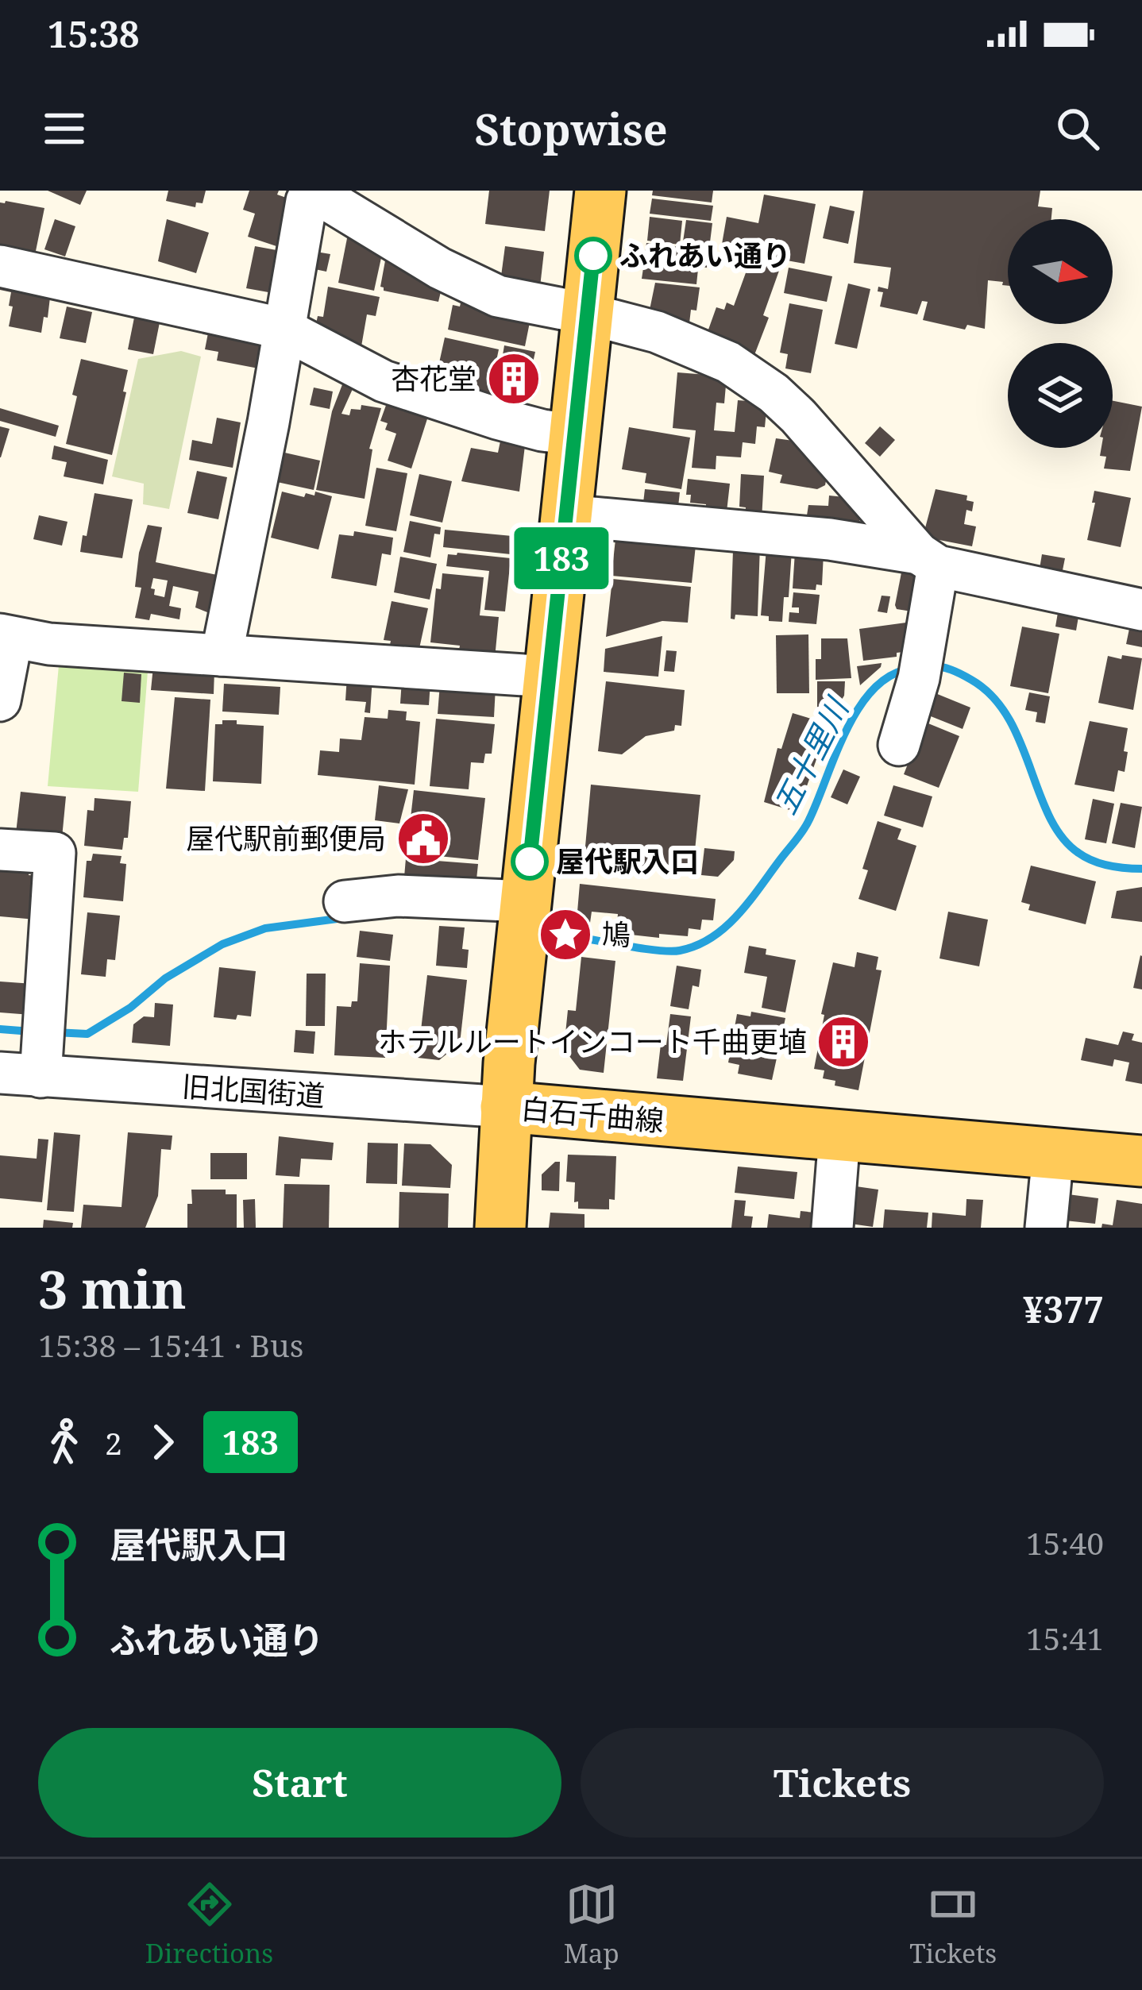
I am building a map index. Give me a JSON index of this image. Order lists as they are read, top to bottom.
{
  "streets": {
    "main road": ["白石千曲線"],
    "street": ["旧北国街道"]
  },
  "crossings": [
    ["旧北国街道", "白石千曲線"]
  ],
  "water": ["五十里川"],
  "places": {
    "other": ["ふれあい通り", "屋代駅入口"],
    "building": ["杏花堂", "ホテルルートインコート千曲更埴"],
    "public building": ["屋代駅前郵便局"],
    "place": ["鳩"]
  },
  "lines": ["bus line 183"],
  "north": "right",
  "page": {
    "status": "15:38",
    "header": "Stopwise",
    "on_map": "183",
    "heading": ["3 min", "15:38 – 15:41 · Bus", "¥377"],
    "legs": ["2", "183"],
    "list": [
      {
        "name": "屋代駅入口",
        "value": "15:40"
      },
      {
        "name": "ふれあい通り",
        "value": "15:41"
      }
    ],
    "buttons": ["Start", "Tickets"],
    "tabs": ["Directions", "Map", "Tickets"]
  }
}
